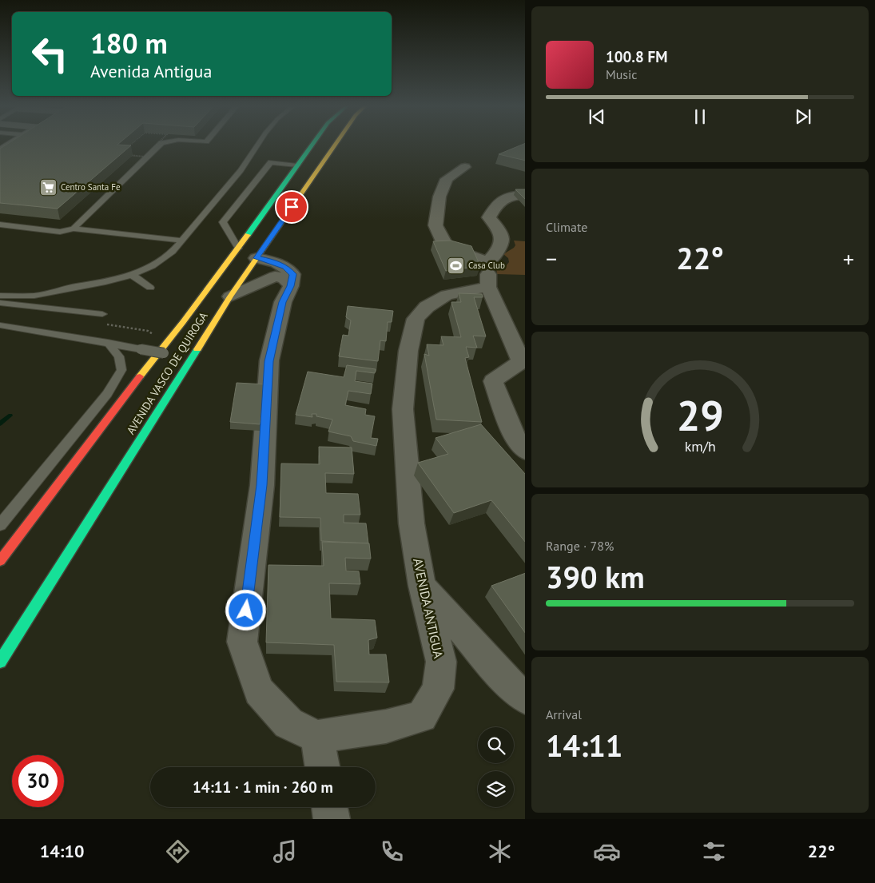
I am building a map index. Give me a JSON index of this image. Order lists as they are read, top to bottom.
{
  "streets": {
    "main road": ["AVENIDA VASCO DE QUIROGA"],
    "street": ["AVENIDA ANTIGUA"]
  },
  "places": {
    "supermarket": ["Centro Santa Fe"],
    "sports": ["Casa Club"]
  },
  "page": {
    "turn": ["180 m", "Avenida Antigua"],
    "song": ["100.8 FM", "Music"],
    "tile": [
      "Climate",
      ["Range · 78%", "390 km"],
      ["Arrival", "14:11"]
    ],
    "heat": ["−", "22°", "+"],
    "limit": "30",
    "trip": "14:11 · 1 min · 260 m",
    "tabs": ["14:10", "22°"],
    "gauge": ["29", "km/h"]
  }
}
